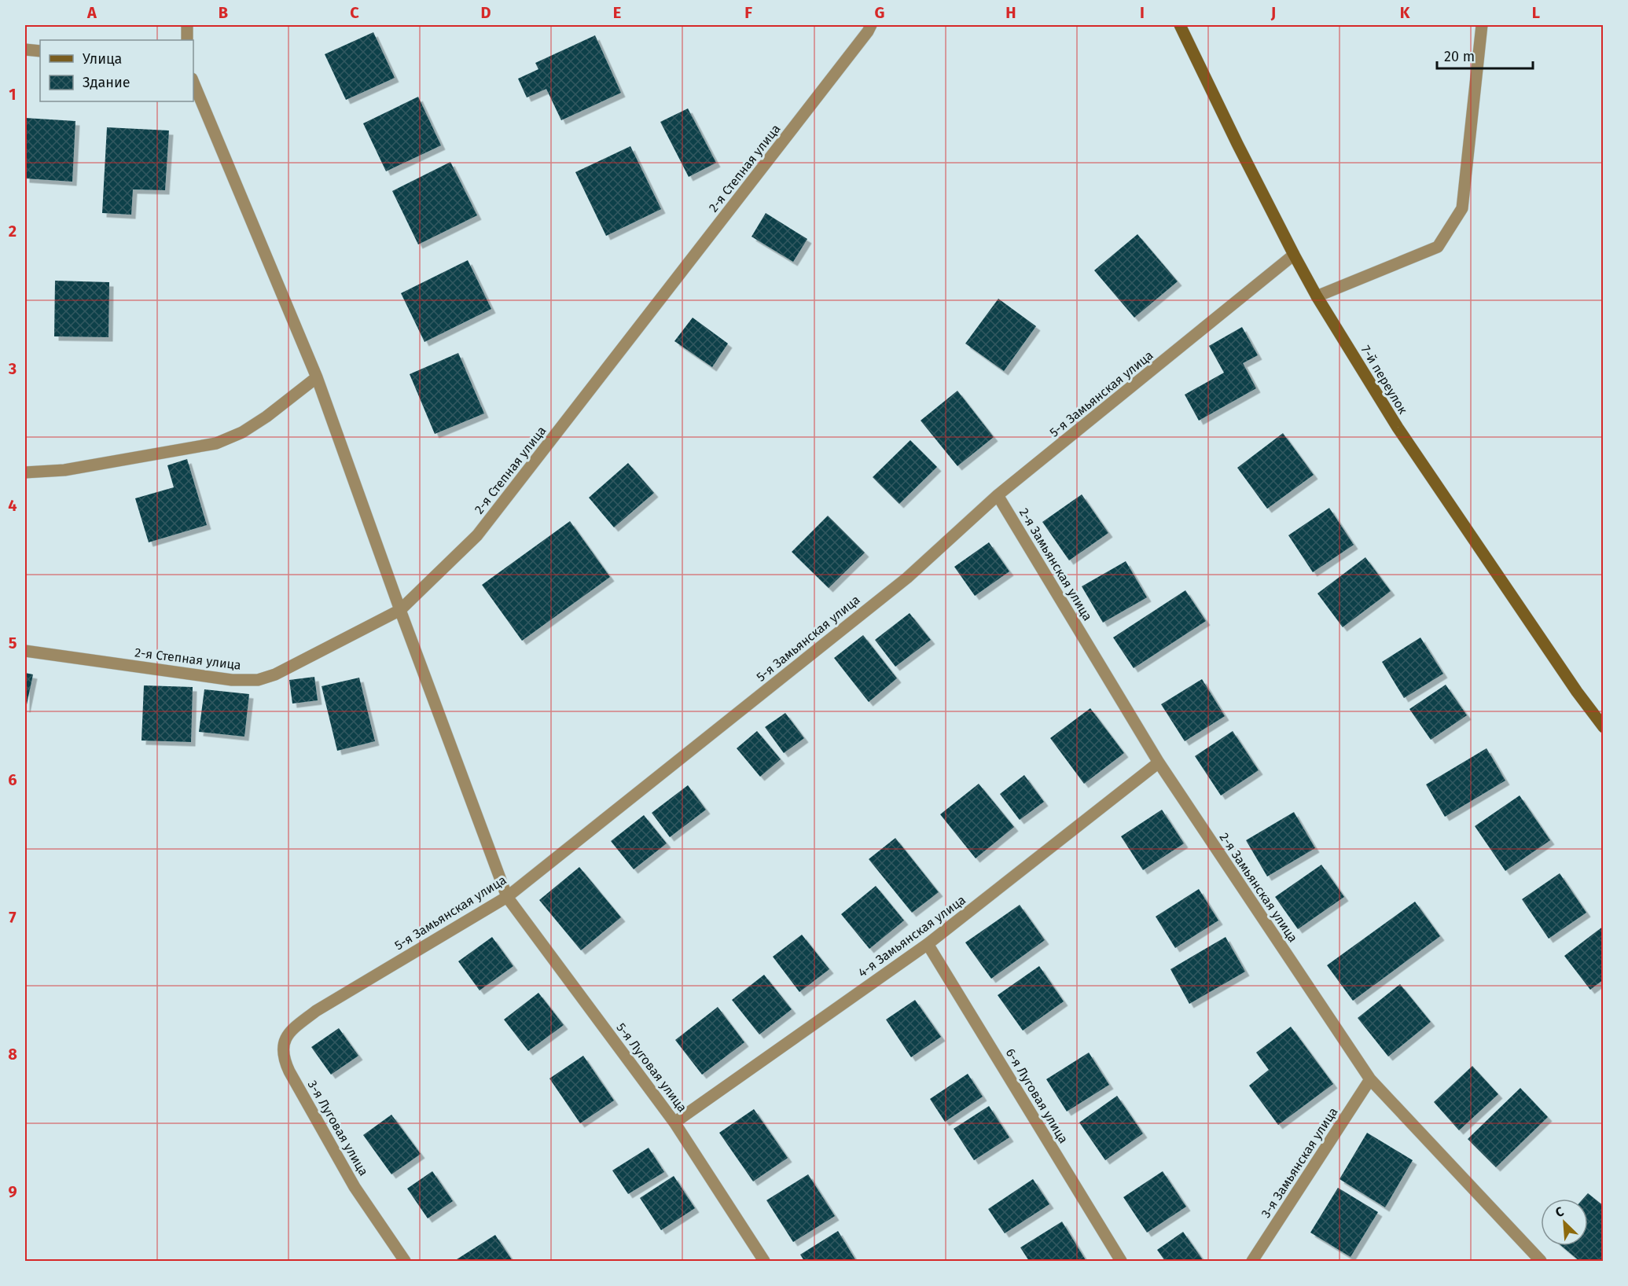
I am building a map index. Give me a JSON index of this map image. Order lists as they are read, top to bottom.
{
  "streets": {
    "street": [
      "2-я Степная улица",
      "7-й переулок",
      "5-я Замьянская улица",
      "2-я Замьянская улица",
      "4-я Замьянская улица",
      "5-я Луговая улица",
      "6-я Луговая улица",
      "3-я Луговая улица",
      "3-я Замьянская улица"
    ]
  },
  "crossings": [
    ["2-я Степная улица", "5-я Луговая улица"],
    ["7-й переулок", "5-я Замьянская улица"],
    ["5-я Замьянская улица", "2-я Замьянская улица"],
    ["5-я Замьянская улица", "5-я Луговая улица"],
    ["5-я Замьянская улица", "3-я Луговая улица"],
    ["2-я Замьянская улица", "4-я Замьянская улица"],
    ["2-я Замьянская улица", "3-я Замьянская улица"],
    ["4-я Замьянская улица", "5-я Луговая улица"],
    ["4-я Замьянская улица", "6-я Луговая улица"]
  ],
  "legend": ["Улица", "Здание"],
  "scale_bar": "20 m",
  "north": "top left",
  "grid": {
    "columns": [
      "A",
      "B",
      "C",
      "D",
      "E",
      "F",
      "G",
      "H",
      "I",
      "J",
      "K",
      "L"
    ],
    "rows": [
      "1",
      "2",
      "3",
      "4",
      "5",
      "6",
      "7",
      "8",
      "9"
    ]
  }
}
